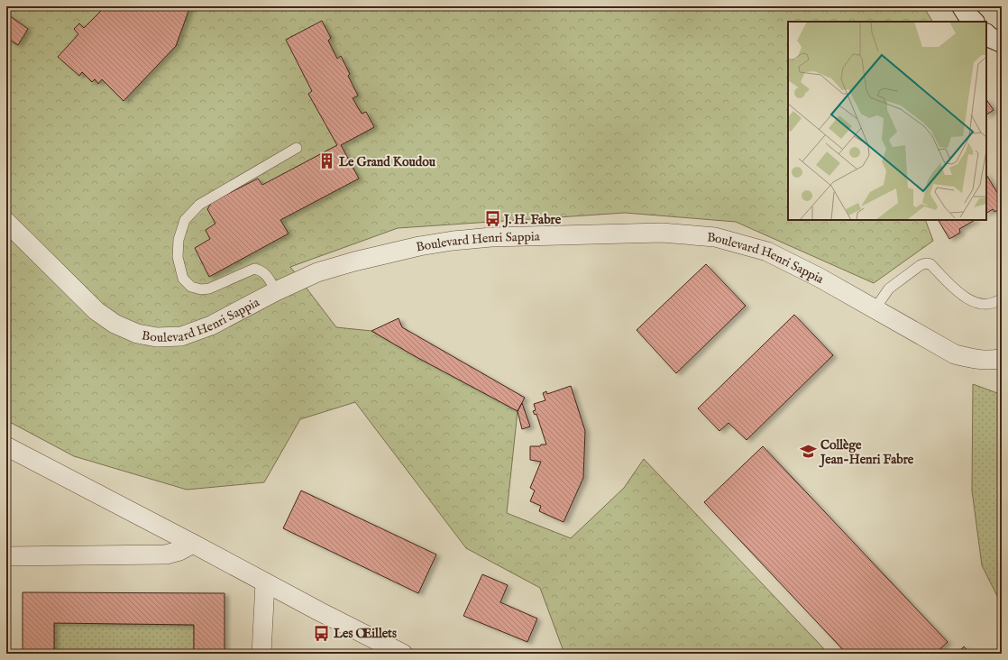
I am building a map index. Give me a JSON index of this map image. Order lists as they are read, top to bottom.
{
  "streets": {
    "street": ["Boulevard Henri Sappia"]
  },
  "places": {
    "building": ["Le Grand Koudou"],
    "bus stop": ["J. H. Fabre", "Les Œillets"],
    "school or university": ["Collège Jean-Henri Fabre"]
  }
}
